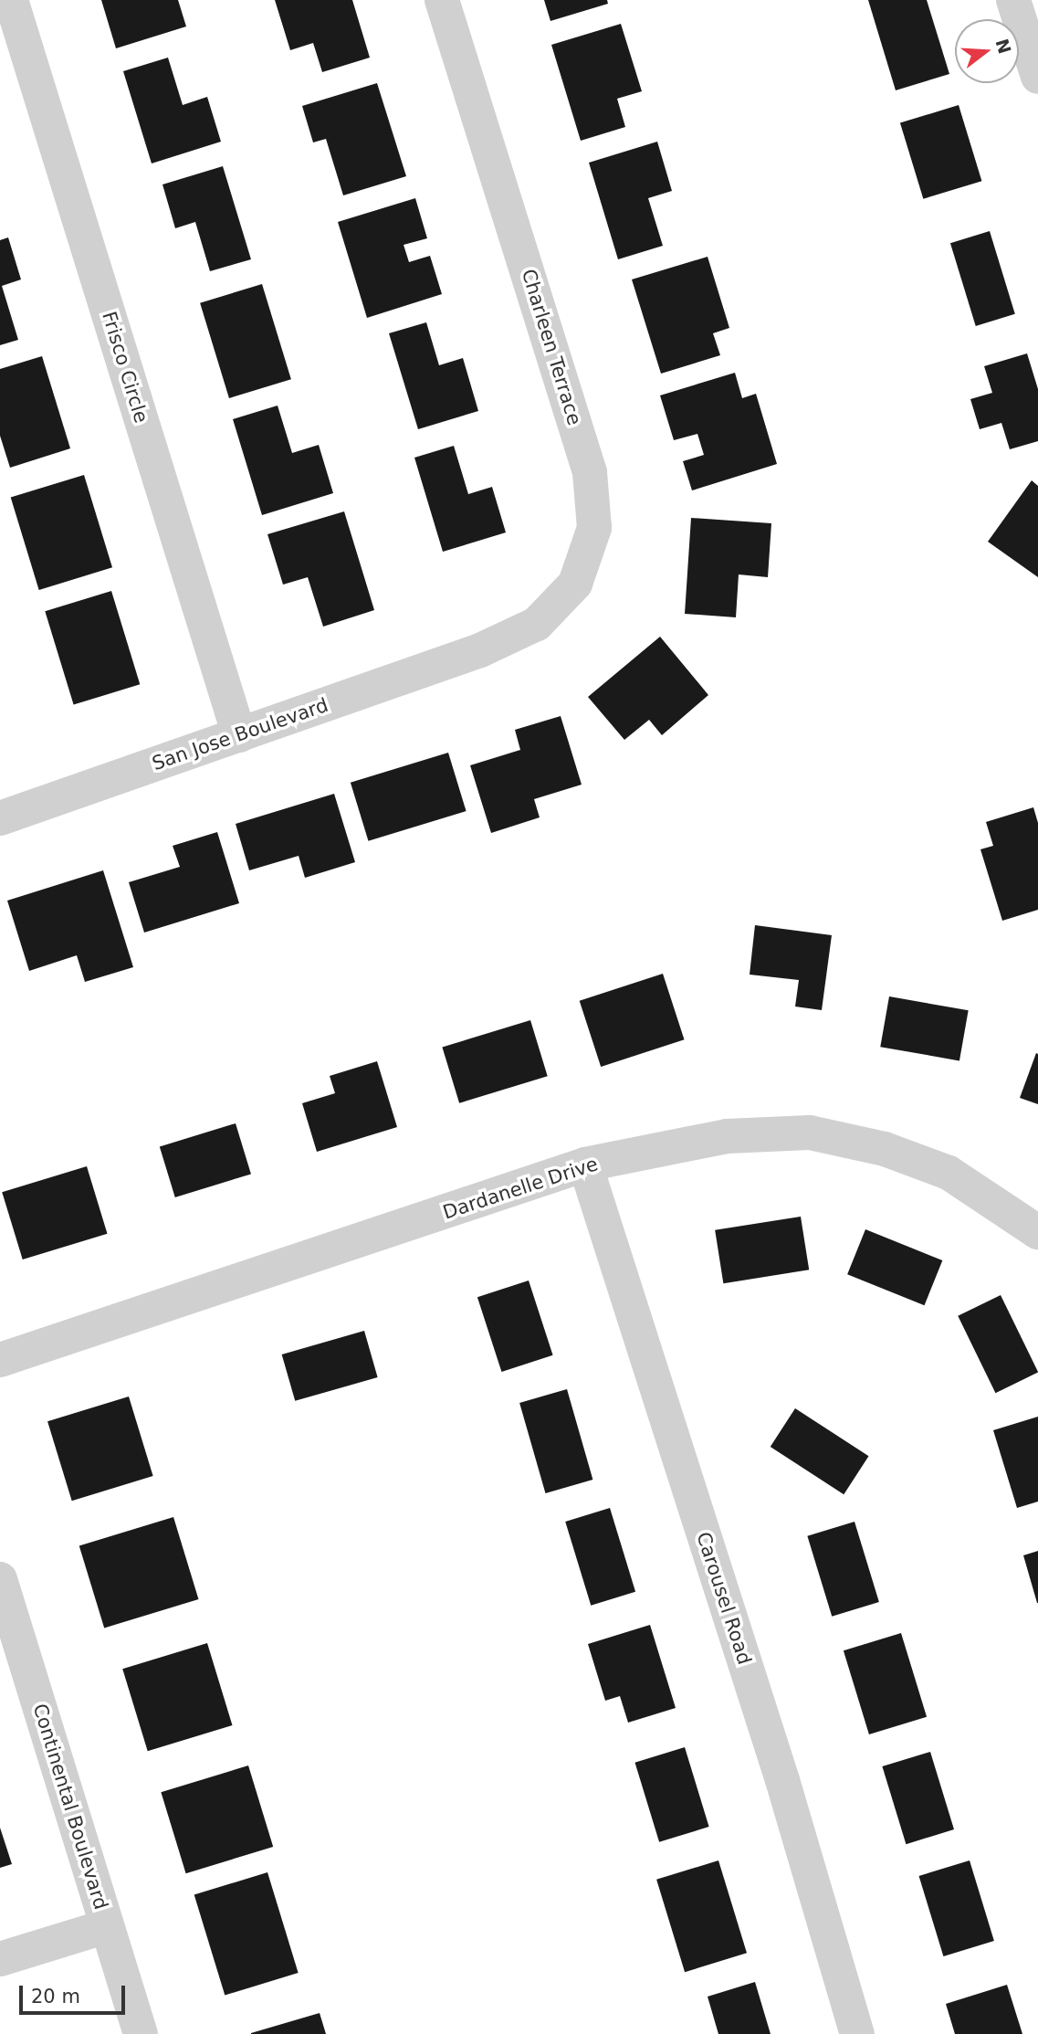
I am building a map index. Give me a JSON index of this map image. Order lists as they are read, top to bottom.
{
  "streets": {
    "street": [
      "Charleen Terrace",
      "Frisco Circle",
      "San Jose Boulevard",
      "Dardanelle Drive",
      "Carousel Road",
      "Continental Boulevard"
    ]
  },
  "crossings": [
    ["Charleen Terrace", "San Jose Boulevard"],
    ["Frisco Circle", "San Jose Boulevard"],
    ["Dardanelle Drive", "Carousel Road"]
  ],
  "scale_bar": "20 m",
  "north": "right"
}
